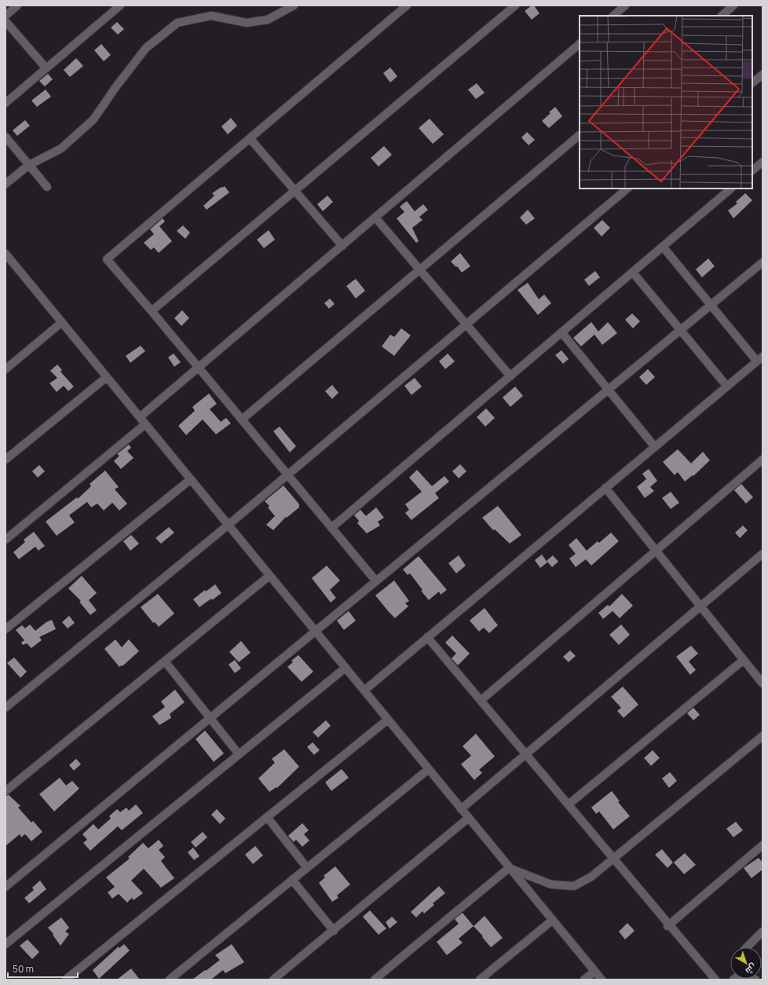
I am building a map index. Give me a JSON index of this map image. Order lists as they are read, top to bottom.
{
  "scale_bar": "50 m",
  "north": "bottom right"
}
